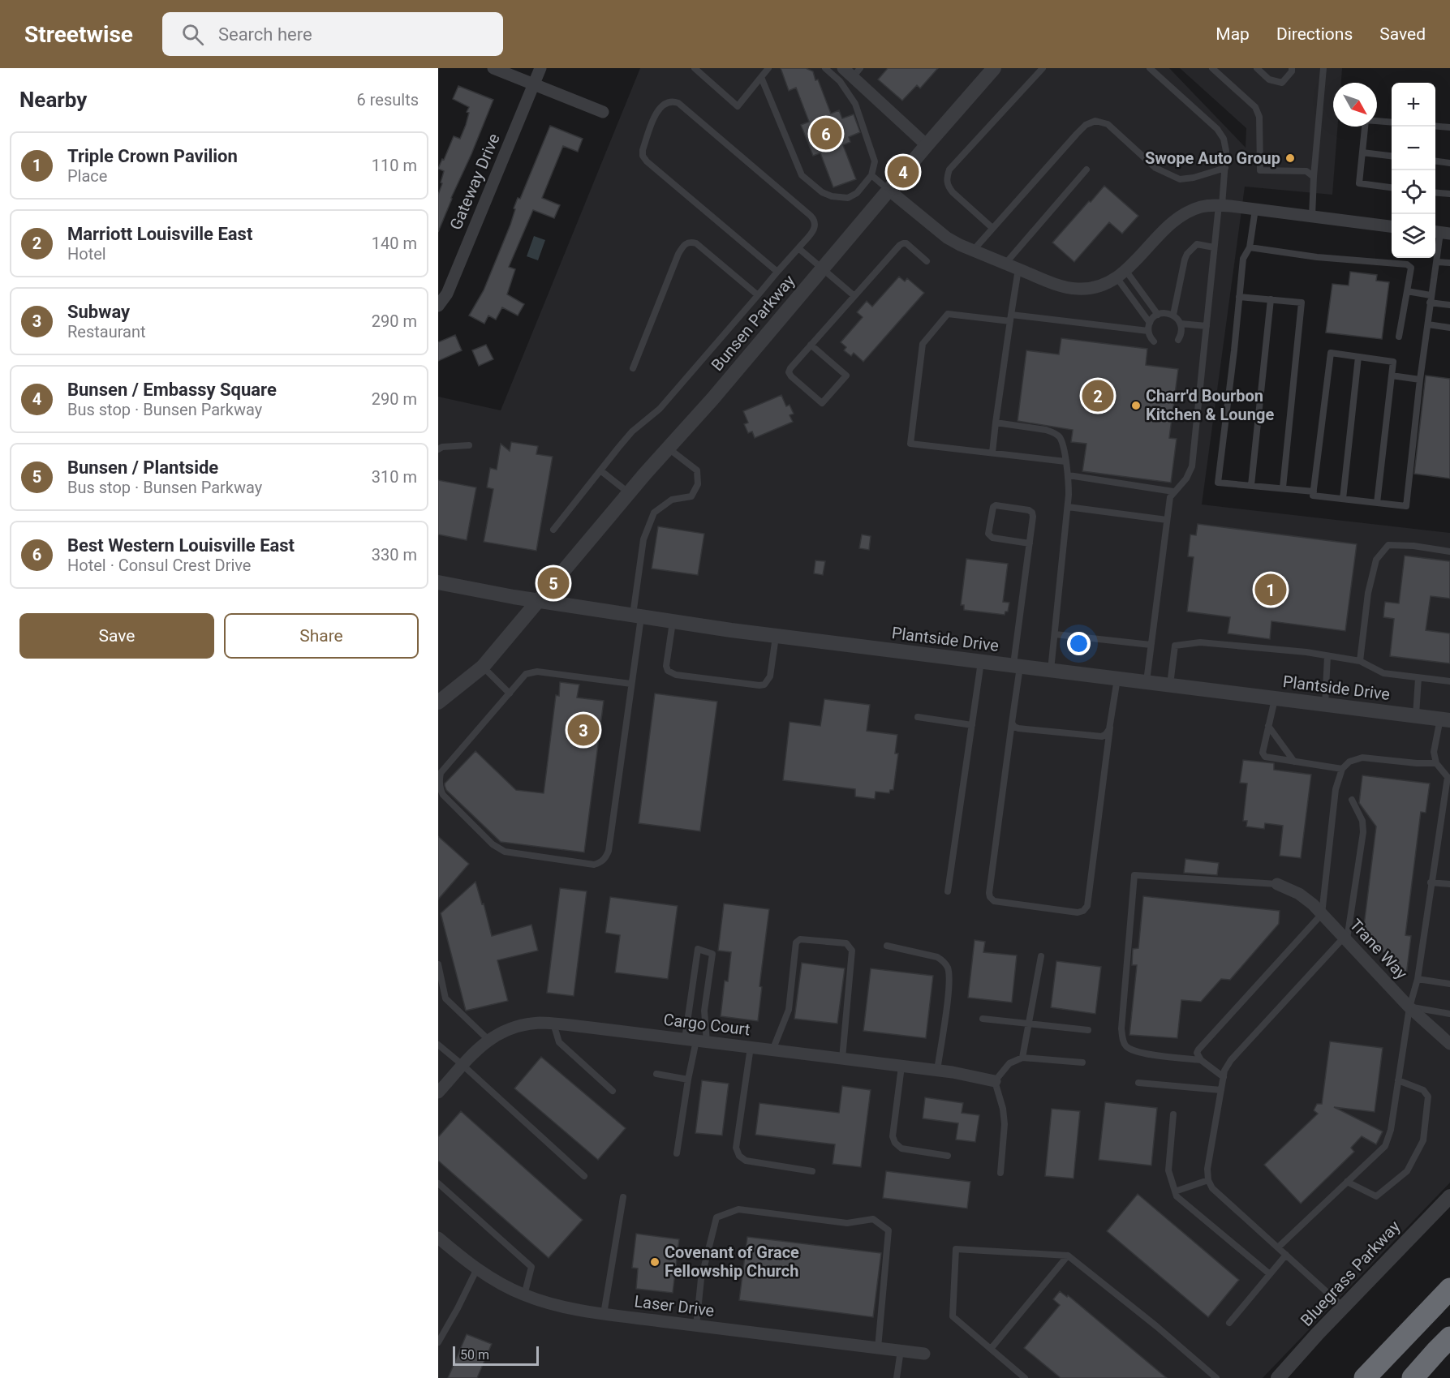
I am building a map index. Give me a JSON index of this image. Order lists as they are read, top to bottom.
{
  "streets": {
    "street": [
      "Gateway Drive",
      "Bunsen Parkway",
      "Plantside Drive",
      "Trane Way",
      "Cargo Court",
      "Bluegrass Parkway",
      "Laser Drive"
    ]
  },
  "crossings": [
    ["Bunsen Parkway", "Plantside Drive"]
  ],
  "places": ["Swope Auto Group", "Charr'd Bourbon Kitchen & Lounge", "Covenant of Grace Fellowship Church"],
  "scale_bar": "50 m",
  "north": "bottom right",
  "page": {
    "header": "Streetwise",
    "search": "Search here",
    "nav": ["Map", "Directions", "Saved"],
    "heading": ["Nearby", "6 results"],
    "map_buttons": ["+", "−"],
    "pins": [
      "6",
      "4",
      "2",
      "5",
      "1",
      "3"
    ],
    "list": [
      {
        "mark": "1",
        "name": "Triple Crown Pavilion",
        "note": "Place",
        "value": "110 m"
      },
      {
        "mark": "2",
        "name": "Marriott Louisville East",
        "note": "Hotel",
        "value": "140 m"
      },
      {
        "mark": "3",
        "name": "Subway",
        "note": "Restaurant",
        "value": "290 m"
      },
      {
        "mark": "4",
        "name": "Bunsen / Embassy Square",
        "note": "Bus stop · Bunsen Parkway",
        "value": "290 m"
      },
      {
        "mark": "5",
        "name": "Bunsen / Plantside",
        "note": "Bus stop · Bunsen Parkway",
        "value": "310 m"
      },
      {
        "mark": "6",
        "name": "Best Western Louisville East",
        "note": "Hotel · Consul Crest Drive",
        "value": "330 m"
      }
    ],
    "buttons": ["Save", "Share"],
    "scale": "50 m"
  }
}
